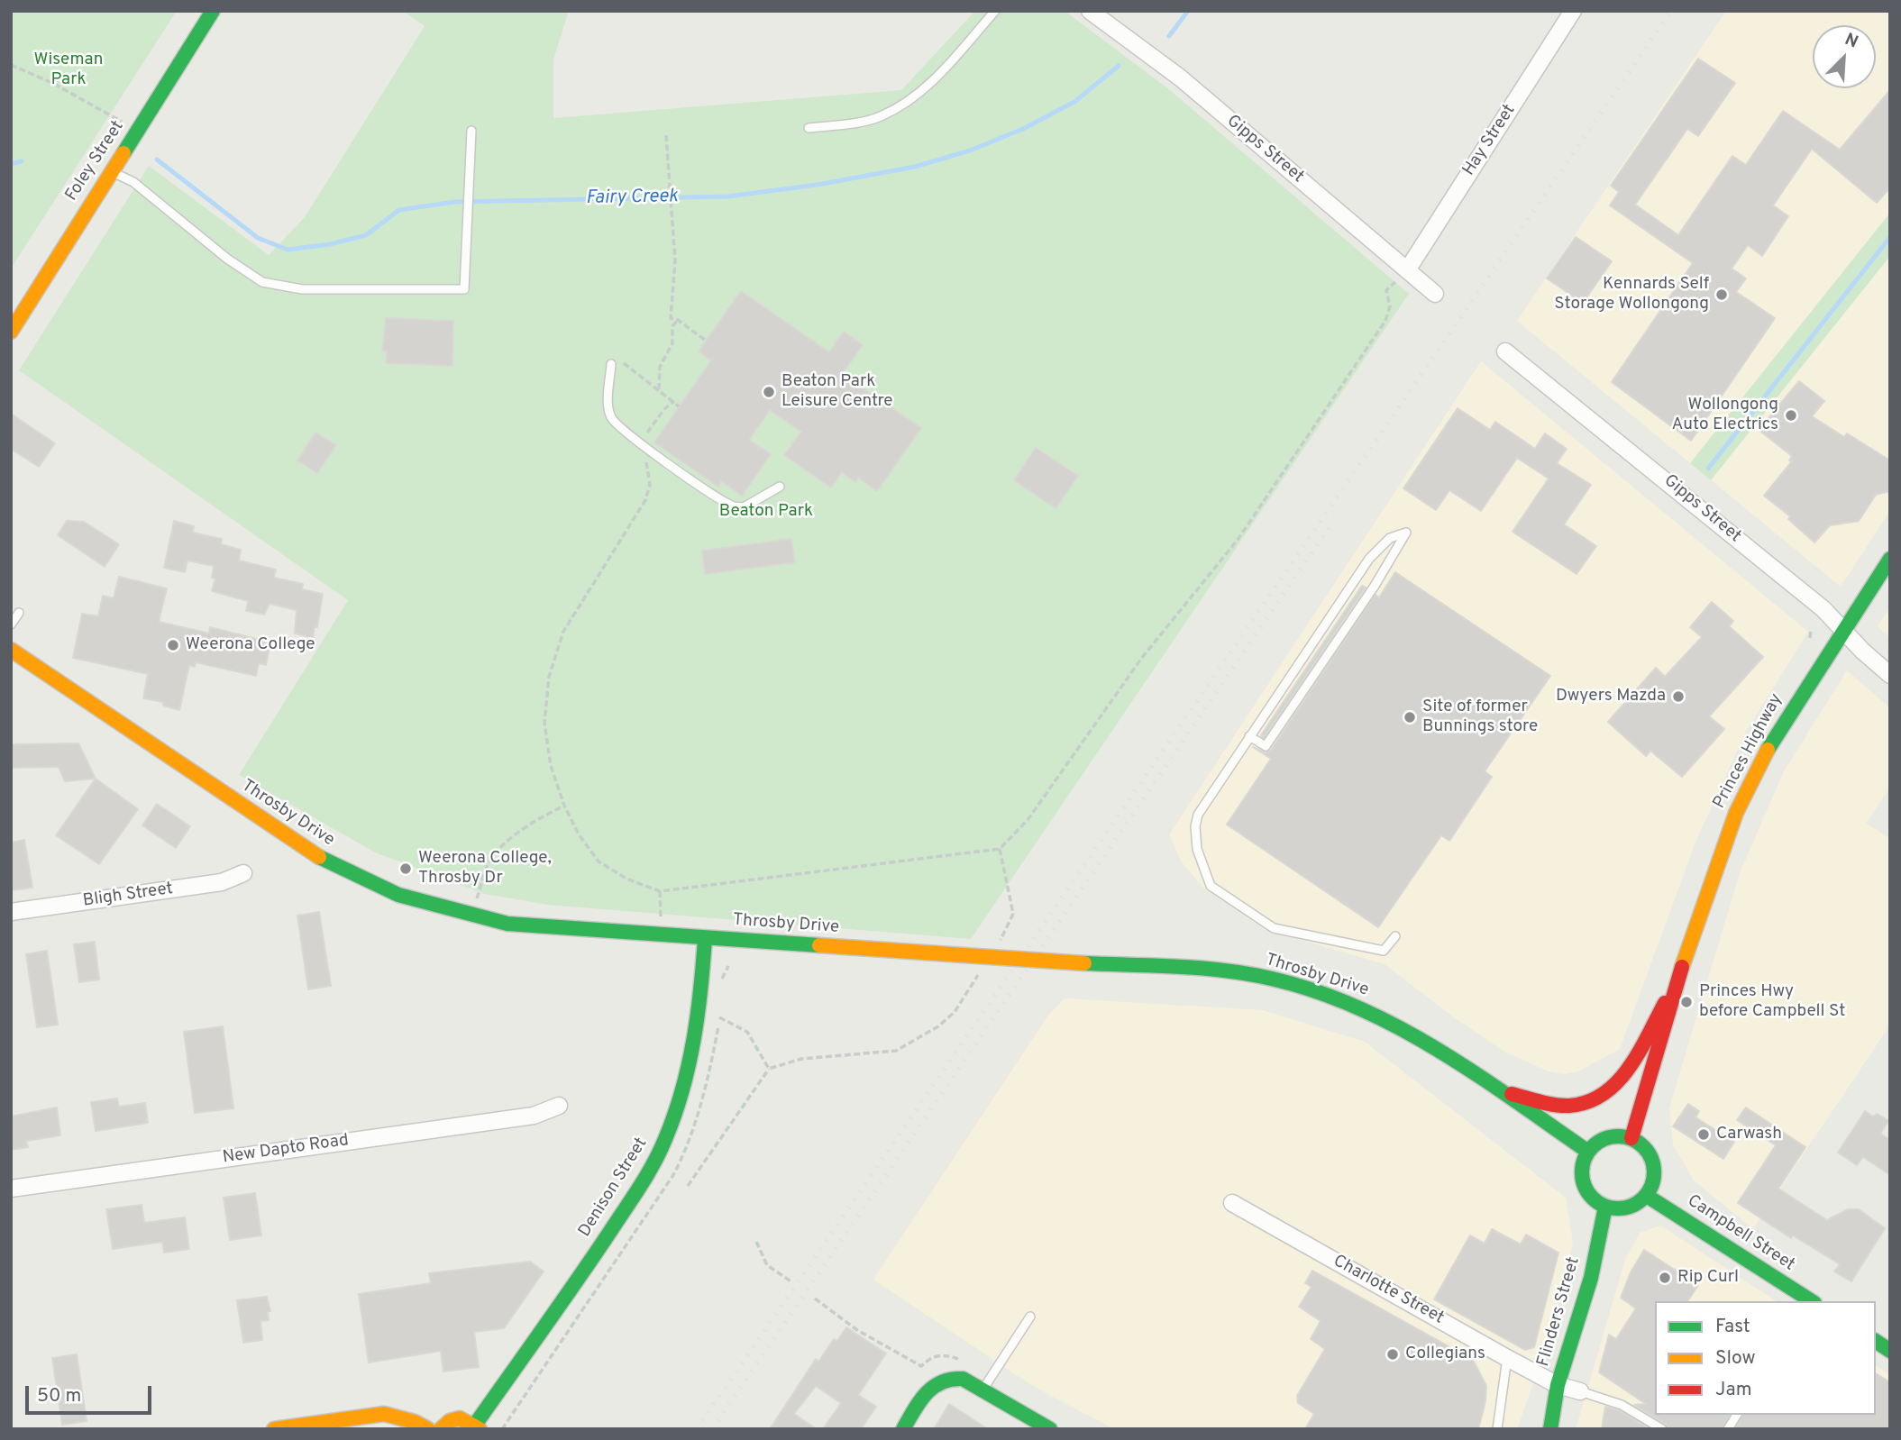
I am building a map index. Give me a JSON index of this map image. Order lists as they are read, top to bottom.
{
  "streets": {
    "main road": [
      "Foley Street",
      "Princes Highway",
      "Throsby Drive",
      "Denison Street",
      "Campbell Street",
      "Flinders Street"
    ],
    "street": [
      "Hay Street",
      "Gipps Street",
      "Bligh Street",
      "New Dapto Road",
      "Charlotte Street"
    ]
  },
  "crossings": [
    ["Hay Street", "Gipps Street"],
    ["Gipps Street", "Princes Highway"],
    ["Princes Highway", "Throsby Drive"],
    ["Princes Highway", "Campbell Street"],
    ["Princes Highway", "Flinders Street"],
    ["Throsby Drive", "Denison Street"],
    ["Throsby Drive", "Campbell Street"],
    ["Throsby Drive", "Flinders Street"],
    ["Campbell Street", "Flinders Street"],
    ["Charlotte Street", "Flinders Street"]
  ],
  "water": ["Fairy Creek"],
  "parks": ["Wiseman Park", "Beaton Park"],
  "places": [
    "Kennards Self Storage Wollongong",
    "Beaton Park Leisure Centre",
    "Wollongong Auto Electrics",
    "Weerona College",
    "Dwyers Mazda",
    "Site of former Bunnings store",
    "Weerona College, Throsby Dr",
    "Princes Hwy before Campbell St",
    "Carwash",
    "Rip Curl",
    "Collegians"
  ],
  "legend": ["Fast", "Slow", "Jam"],
  "scale_bar": "50 m",
  "north": "top right"
}
